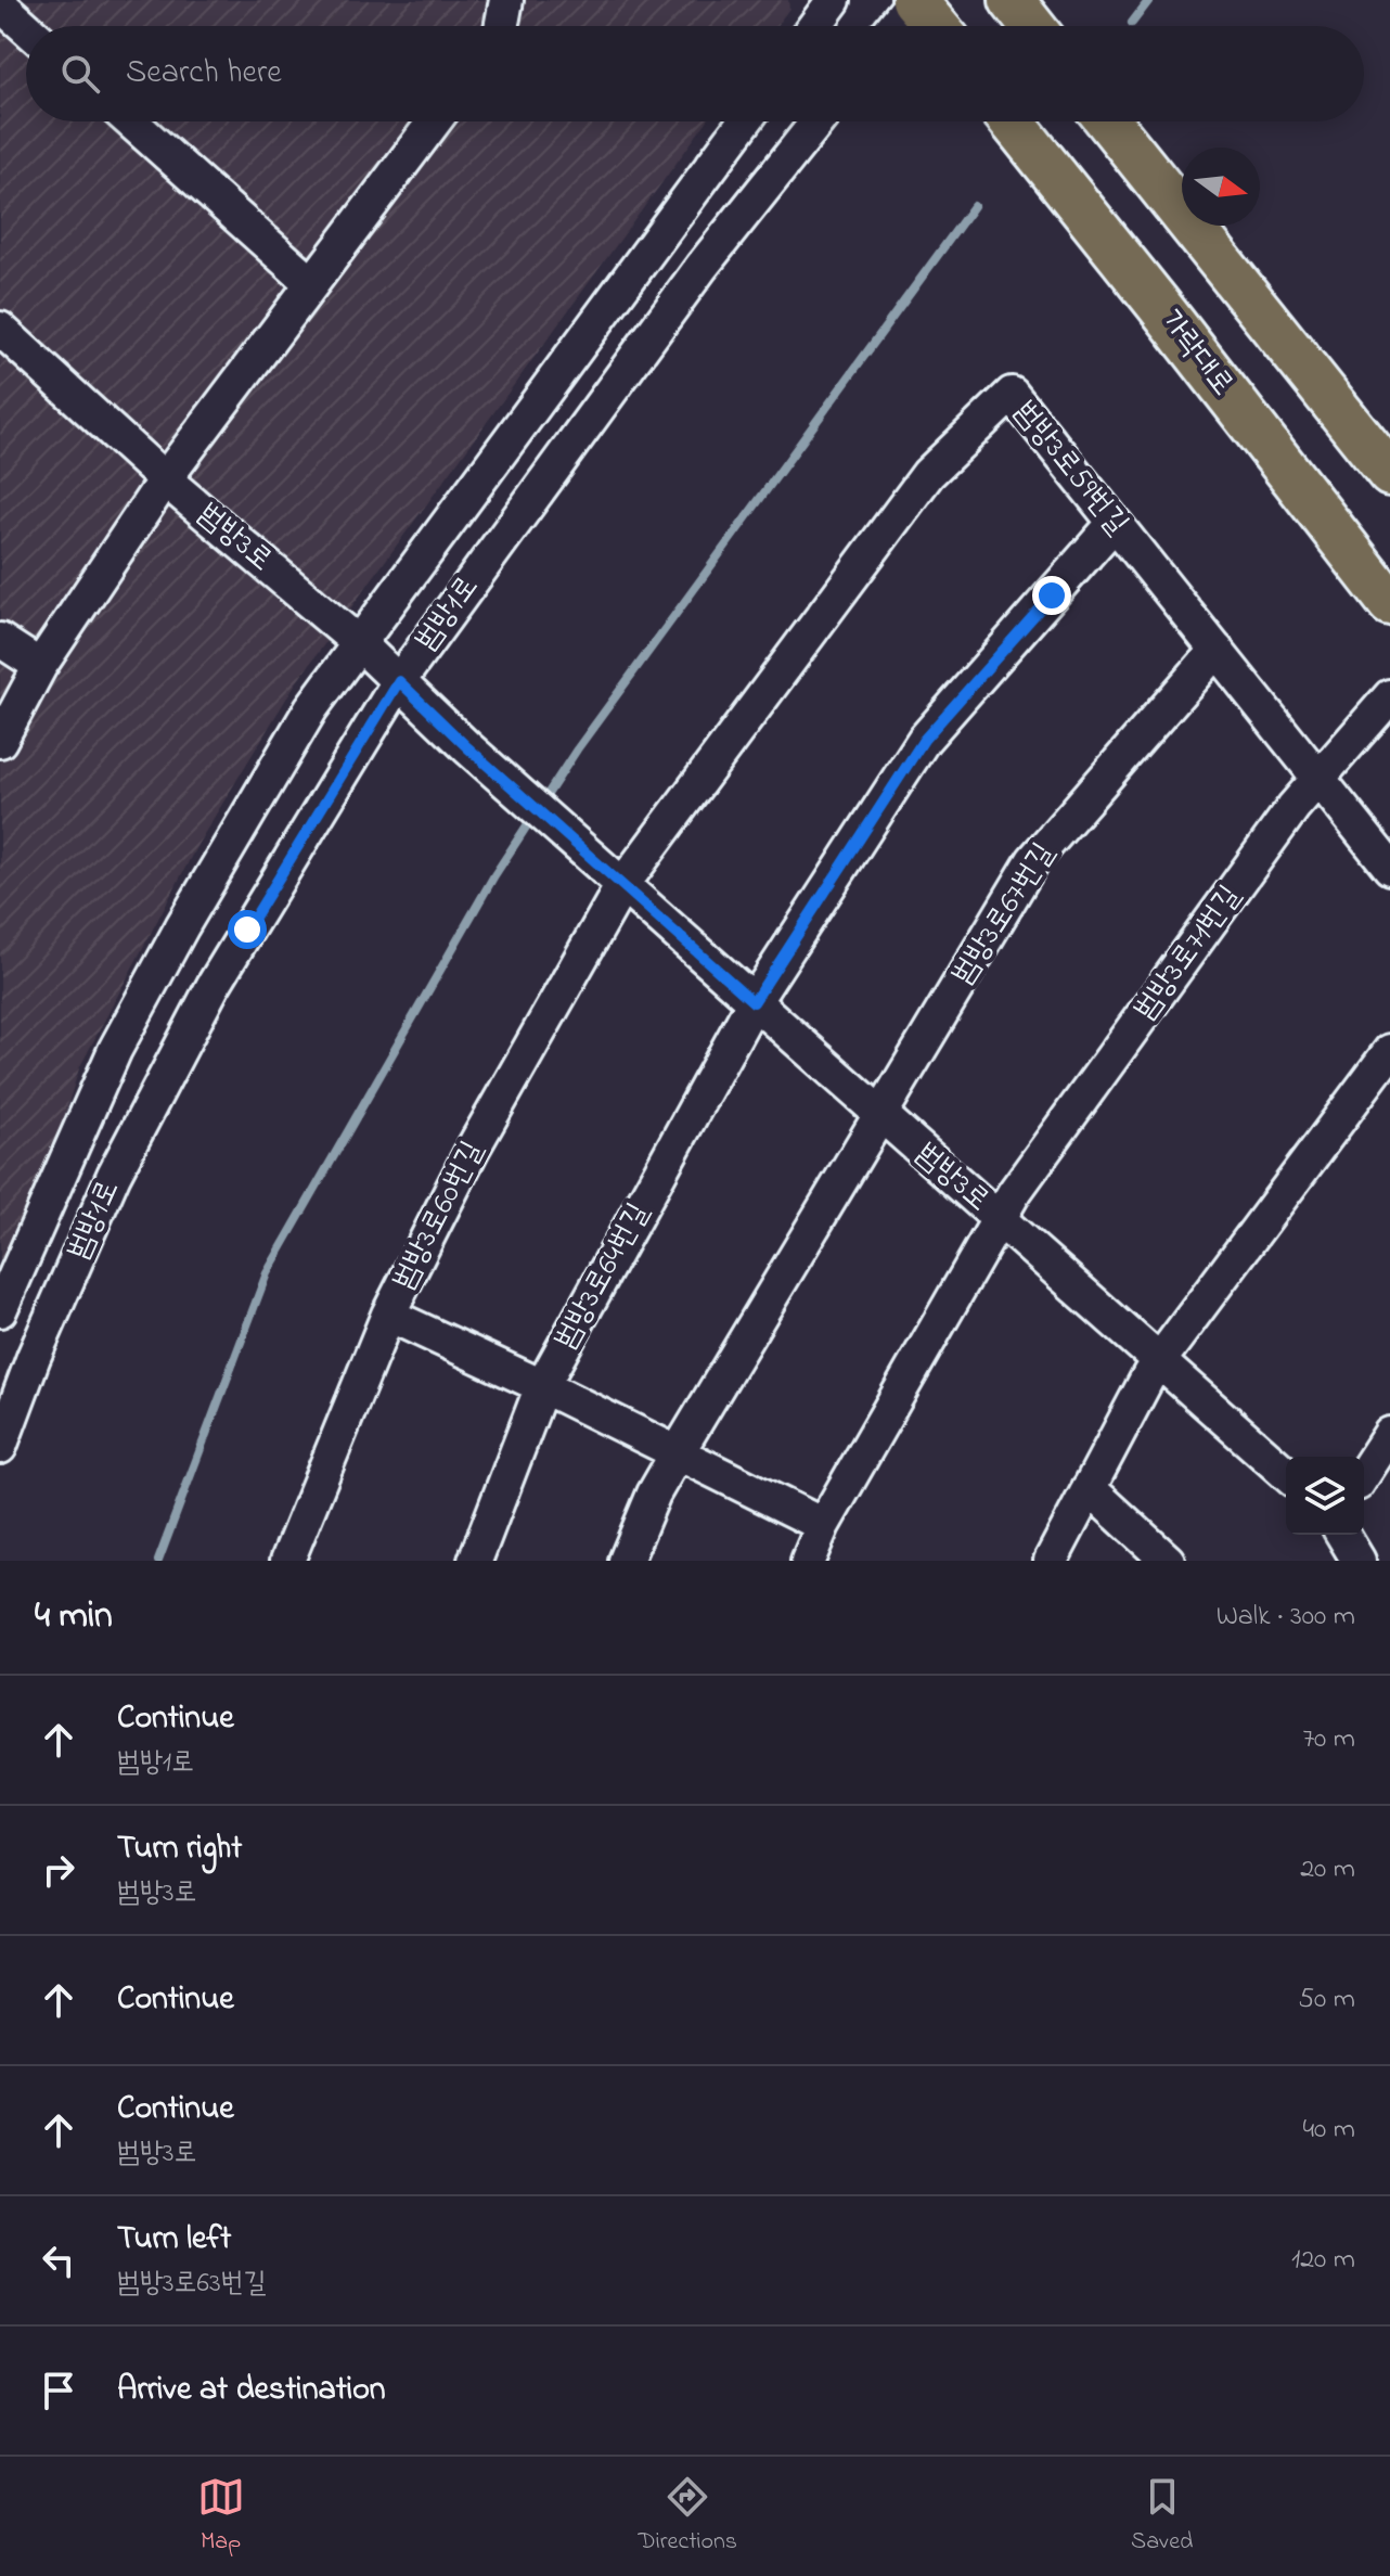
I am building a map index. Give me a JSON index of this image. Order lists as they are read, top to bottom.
{
  "streets": {
    "main road": ["가락대로"],
    "street": [
      "범방3로59번길",
      "범방3로",
      "범방1로",
      "범방3로67번길",
      "범방3로71번길",
      "범방3로60번길",
      "범방3로64번길"
    ]
  },
  "crossings": [
    ["범방3로59번길", "범방3로"],
    ["범방3로59번길", "범방3로67번길"],
    ["범방3로59번길", "범방3로71번길"],
    ["범방3로59번길", "범방3로60번길"],
    ["범방3로59번길", "범방3로64번길"],
    ["범방3로", "범방1로"],
    ["범방3로", "범방3로67번길"],
    ["범방3로", "범방3로71번길"],
    ["범방3로", "범방3로60번길"],
    ["범방3로", "범방3로64번길"]
  ],
  "north": "right",
  "page": {
    "search": "Search here",
    "heading": ["4 min", "Walk · 300 m"],
    "list": [
      ["Continue", "범방1로", "70 m"],
      ["Turn right", "범방3로", "20 m"],
      ["Continue", "50 m"],
      ["Continue", "범방3로", "40 m"],
      ["Turn left", "범방3로63번길", "120 m"],
      "Arrive at destination"
    ],
    "nav": ["Map", "Directions", "Saved"]
  }
}
